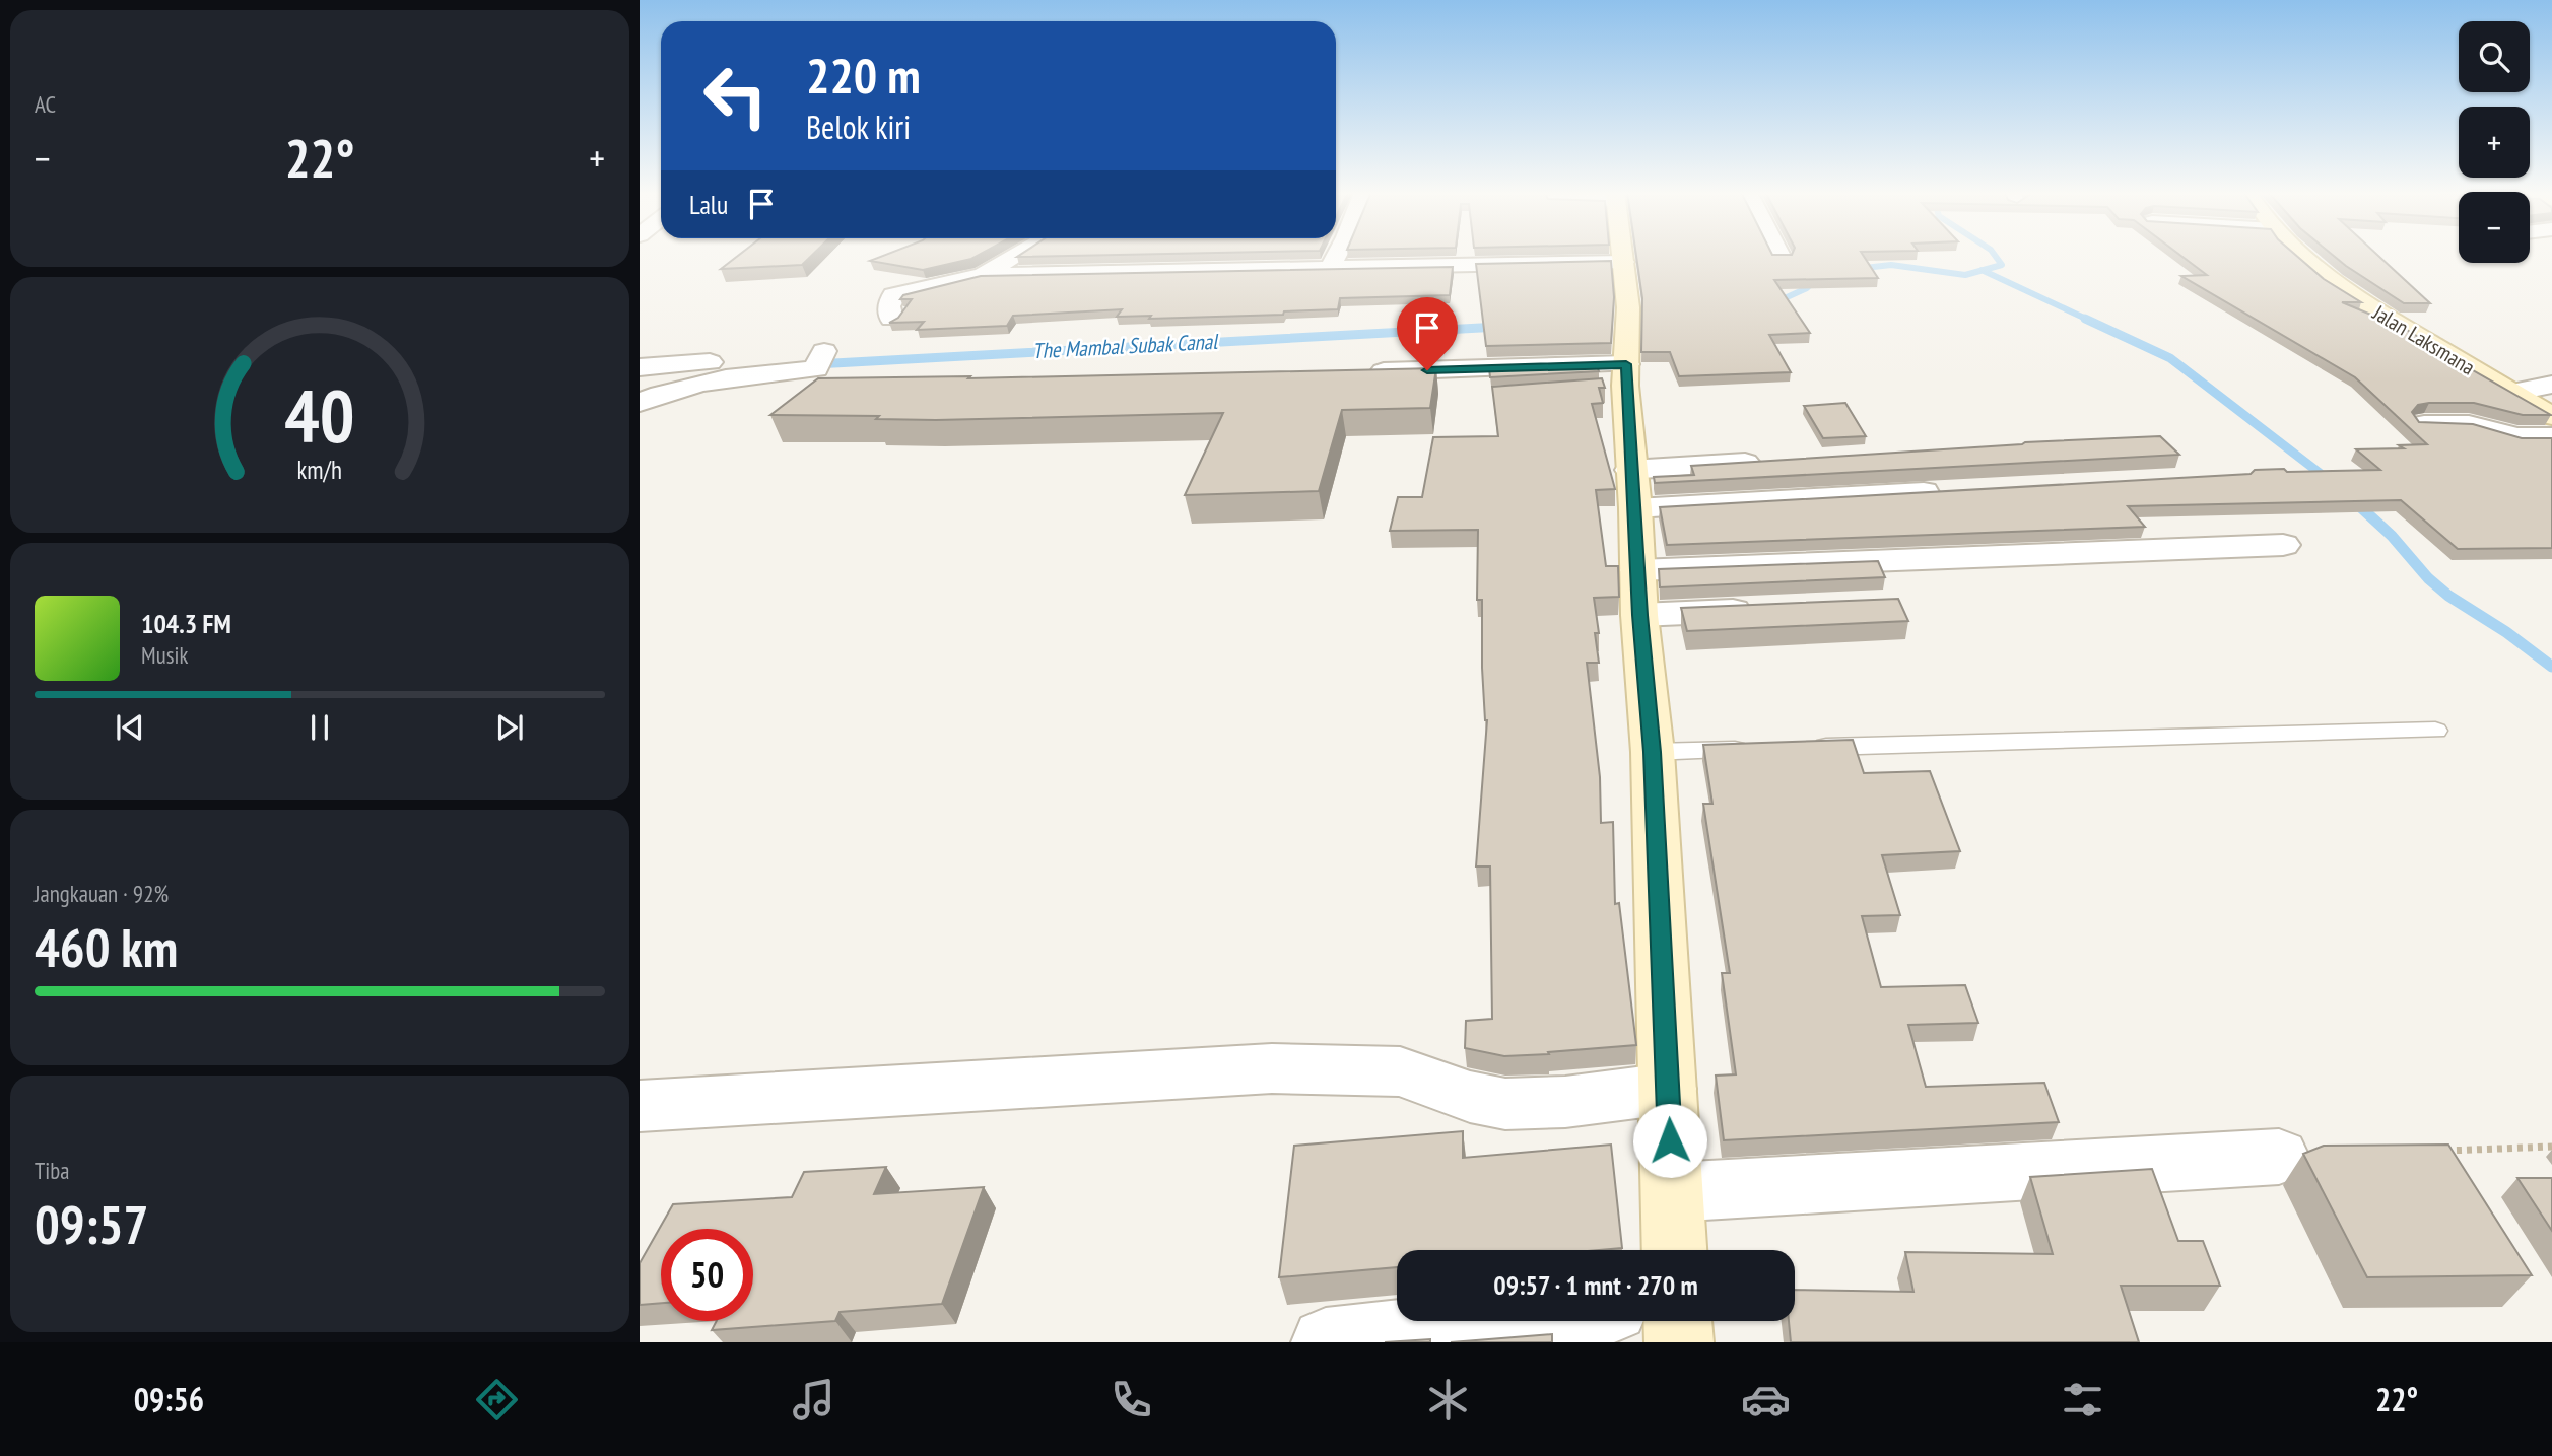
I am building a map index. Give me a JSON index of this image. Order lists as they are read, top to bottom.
{
  "streets": {
    "main road": ["Jalan Laksmana"]
  },
  "water": ["The Mambal Subak Canal"],
  "page": {
    "tile": [
      "AC",
      ["Jangkauan · 92%", "460 km"],
      ["Tiba", "09:57"]
    ],
    "map_buttons": ["+", "−"],
    "turn": ["220 m", "Belok kiri"],
    "heat": ["−", "22°", "+"],
    "then": "Lalu",
    "song": ["104.3 FM", "Musik"],
    "limit": "50",
    "trip": "09:57 · 1 mnt · 270 m",
    "tabs": ["09:56", "22°"],
    "gauge": ["40", "km/h"]
  }
}
